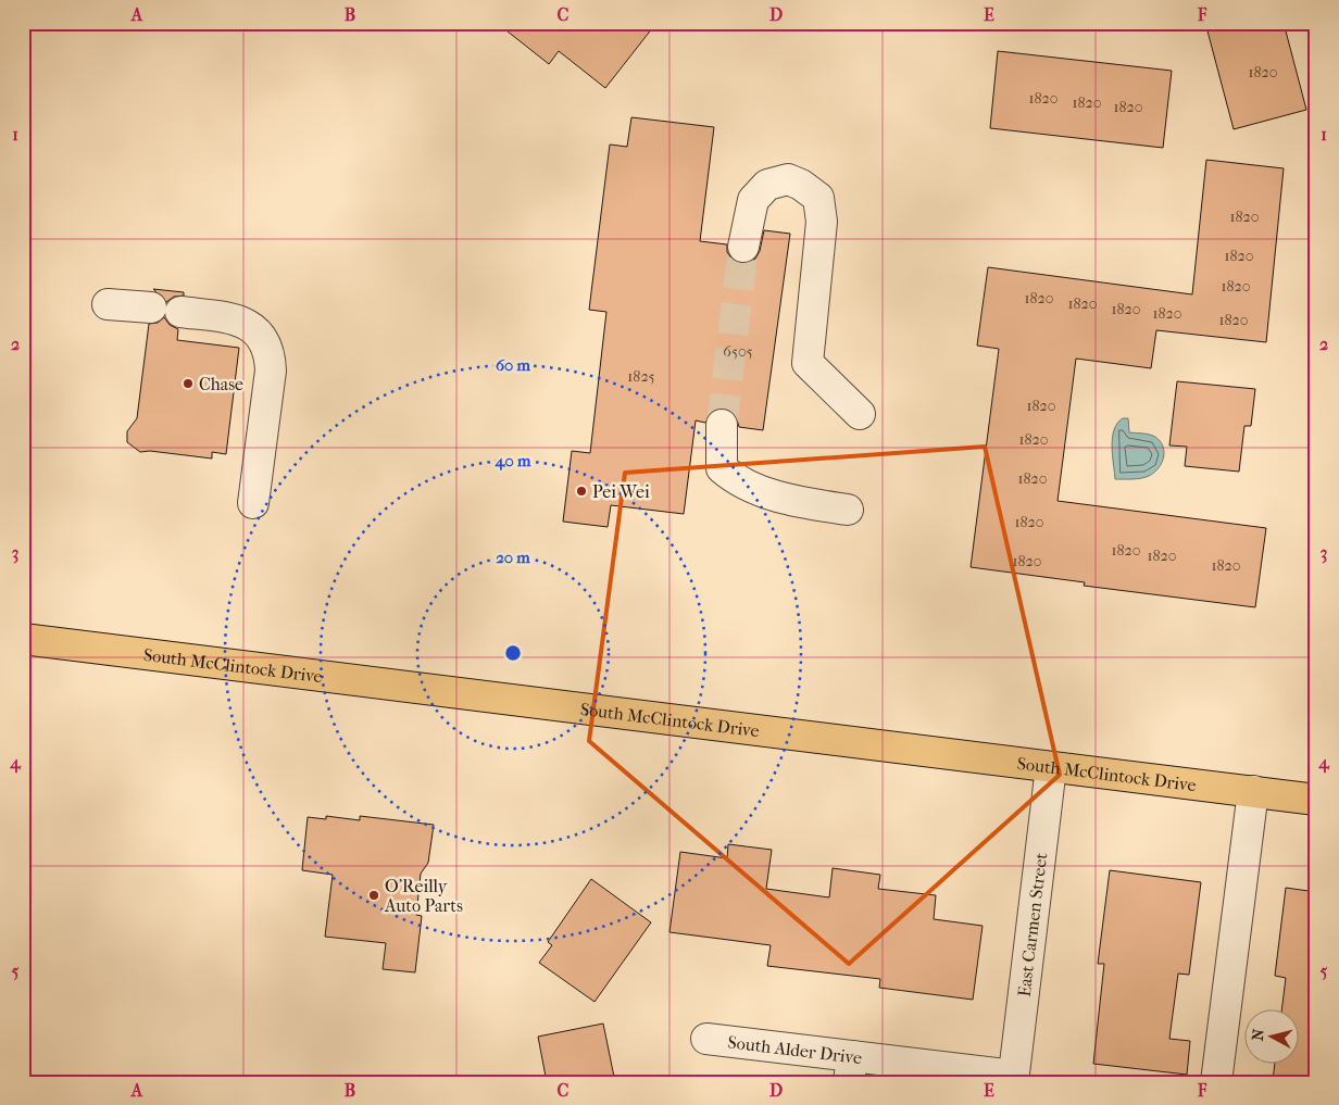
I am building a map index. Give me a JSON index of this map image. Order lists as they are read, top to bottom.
{
  "streets": {
    "main road": ["South McClintock Drive"],
    "street": ["East Carmen Street", "South Alder Drive"]
  },
  "crossings": [
    ["South McClintock Drive", "East Carmen Street"],
    ["East Carmen Street", "South Alder Drive"]
  ],
  "places": ["Chase", "Pei Wei", "O'Reilly Auto Parts"],
  "house_numbers": [
    "1820",
    "1820",
    "1820",
    "1820",
    "1820",
    "1820",
    "1820",
    "1820",
    "1820",
    "1820",
    "1820",
    "1820",
    "6505",
    "1825",
    "1820",
    "1820",
    "1820",
    "1820",
    "1820",
    "1820",
    "1820",
    "1820"
  ],
  "north": "left",
  "grid": {
    "columns": [
      "A",
      "B",
      "C",
      "D",
      "E",
      "F"
    ],
    "rows": [
      "1",
      "2",
      "3",
      "4",
      "5"
    ]
  },
  "rings": ["60 m", "40 m", "20 m"]
}
